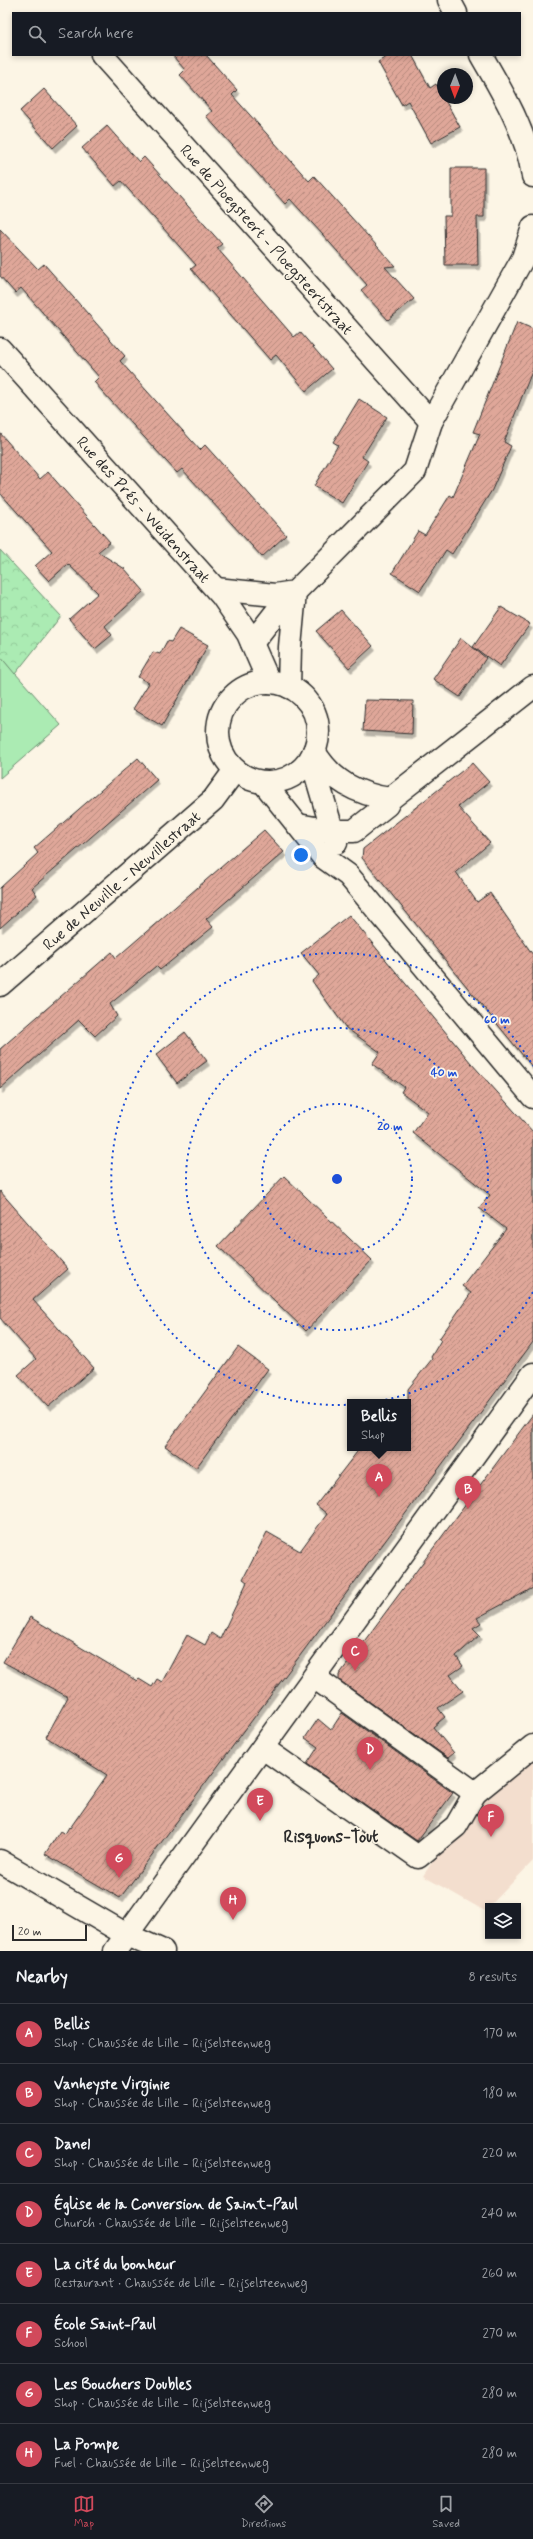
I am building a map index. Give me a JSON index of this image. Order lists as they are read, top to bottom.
{
  "streets": {
    "street": ["Rue de Ploegsteert - Ploegsteertstraat", "Rue des Prés - Weidenstraat", "Rue de Neuville - Neuvillestraat"]
  },
  "crossings": [
    ["Rue des Prés - Weidenstraat", "Rue de Neuville - Neuvillestraat"]
  ],
  "districts": ["Risquons-Tout"],
  "scale_bar": "20 m",
  "north": "bottom",
  "page": {
    "search": "Search here",
    "popup": ["Bellis", "Shop"],
    "pins": [
      "A",
      "B",
      "C",
      "D",
      "E",
      "F",
      "G",
      "H"
    ],
    "scale": "20 m",
    "heading": ["Nearby", "8 results"],
    "list": [
      {
        "mark": "A",
        "name": "Bellis",
        "note": "Shop · Chaussée de Lille - Rijselsteenweg",
        "value": "170 m"
      },
      {
        "mark": "B",
        "name": "Vanheyste Virginie",
        "note": "Shop · Chaussée de Lille - Rijselsteenweg",
        "value": "180 m"
      },
      {
        "mark": "C",
        "name": "Danel",
        "note": "Shop · Chaussée de Lille - Rijselsteenweg",
        "value": "220 m"
      },
      {
        "mark": "D",
        "name": "Église de la Conversion de Saint-Paul",
        "note": "Church · Chaussée de Lille - Rijselsteenweg",
        "value": "240 m"
      },
      {
        "mark": "E",
        "name": "La cité du bonheur",
        "note": "Restaurant · Chaussée de Lille - Rijselsteenweg",
        "value": "260 m"
      },
      {
        "mark": "F",
        "name": "École Saint-Paul",
        "note": "School",
        "value": "270 m"
      },
      {
        "mark": "G",
        "name": "Les Bouchers Doubles",
        "note": "Shop · Chaussée de Lille - Rijselsteenweg",
        "value": "280 m"
      },
      {
        "mark": "H",
        "name": "La Pompe",
        "note": "Fuel · Chaussée de Lille - Rijselsteenweg",
        "value": "280 m"
      }
    ],
    "nav": ["Map", "Directions", "Saved"]
  },
  "rings": ["60 m", "40 m", "20 m"]
}
